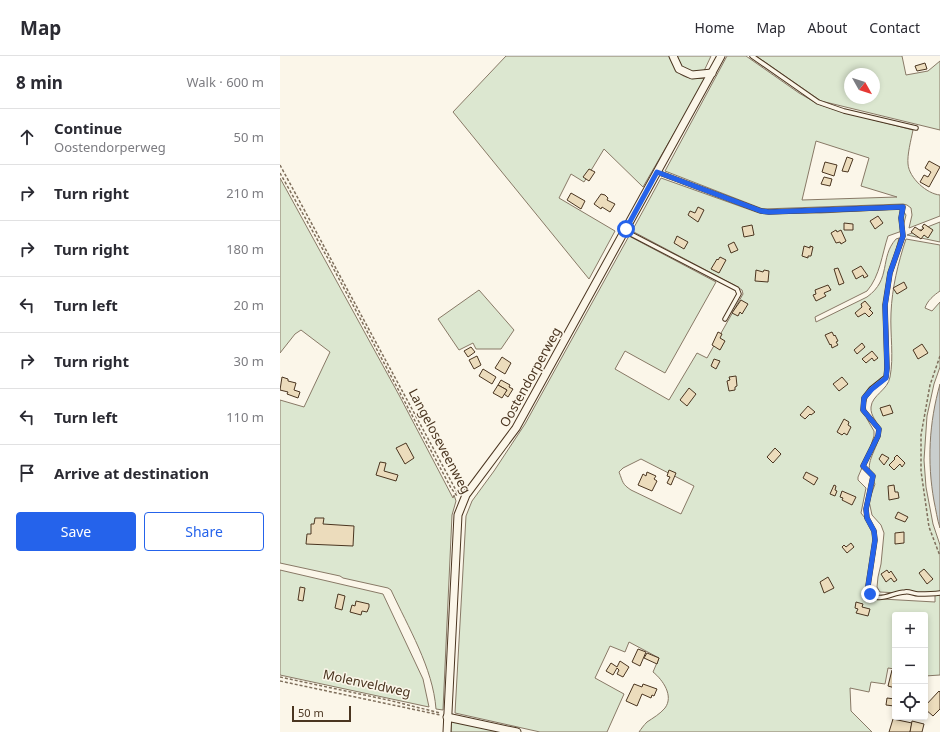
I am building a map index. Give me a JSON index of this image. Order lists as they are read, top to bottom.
{
  "streets": {
    "street": ["Oostendorperweg"],
    "path": ["Langeloseveenweg", "Molenveldweg"]
  },
  "crossings": [
    ["Oostendorperweg", "Langeloseveenweg"],
    ["Oostendorperweg", "Molenveldweg"]
  ],
  "scale_bar": "50 m",
  "north": "bottom right",
  "page": {
    "header": "Map",
    "nav": [
      "Home",
      "Map",
      "About",
      "Contact"
    ],
    "heading": ["8 min", "Walk · 600 m"],
    "list": [
      ["Continue", "Oostendorperweg", "50 m"],
      ["Turn right", "210 m"],
      ["Turn right", "180 m"],
      ["Turn left", "20 m"],
      ["Turn right", "30 m"],
      ["Turn left", "110 m"],
      "Arrive at destination"
    ],
    "buttons": ["Save", "Share"],
    "map_buttons": ["+", "−"],
    "scale": "50 m"
  }
}
